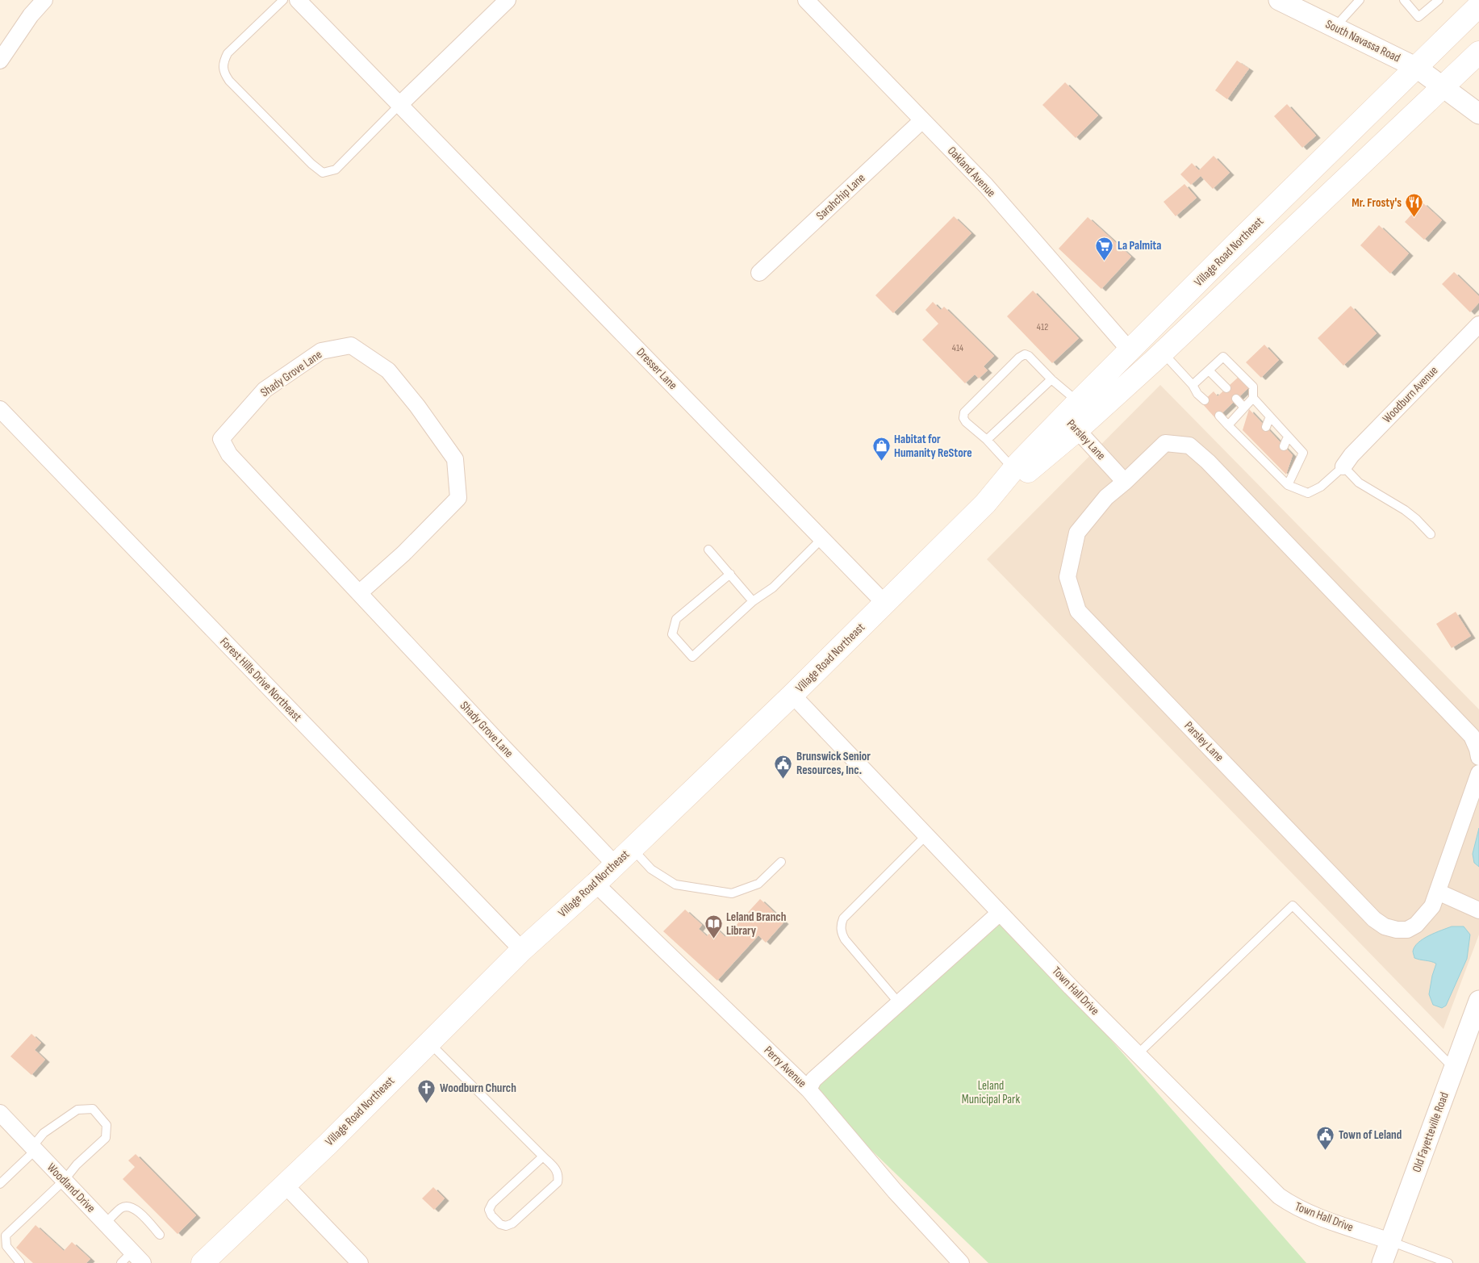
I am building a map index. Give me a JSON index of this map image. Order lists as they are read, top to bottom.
{
  "streets": {
    "main road": ["Village Road Northeast"],
    "street": [
      "South Navassa Road",
      "Oakland Avenue",
      "Sarahchip Lane",
      "Dresser Lane",
      "Shady Grove Lane",
      "Woodburn Avenue",
      "Parsley Lane",
      "Forest Hills Drive Northeast",
      "Town Hall Drive",
      "Perry Avenue",
      "Old Fayetteville Road",
      "Woodland Drive"
    ]
  },
  "crossings": [
    ["South Navassa Road", "Village Road Northeast"],
    ["Oakland Avenue", "Sarahchip Lane"],
    ["Oakland Avenue", "Village Road Northeast"],
    ["Village Road Northeast", "Dresser Lane"],
    ["Village Road Northeast", "Shady Grove Lane"],
    ["Village Road Northeast", "Parsley Lane"],
    ["Village Road Northeast", "Forest Hills Drive Northeast"],
    ["Village Road Northeast", "Town Hall Drive"],
    ["Village Road Northeast", "Perry Avenue"],
    ["Town Hall Drive", "Old Fayetteville Road"]
  ],
  "parks": ["Leland Municipal Park"],
  "places": {
    "restaurant": ["Mr. Frosty's"],
    "supermarket": ["La Palmita"],
    "shop": ["Habitat for Humanity ReStore"],
    "public building": ["Brunswick Senior Resources, Inc.", "Town of Leland"],
    "library": ["Leland Branch Library"],
    "church": ["Woodburn Church"]
  },
  "house_numbers": ["412", "414"]
}
